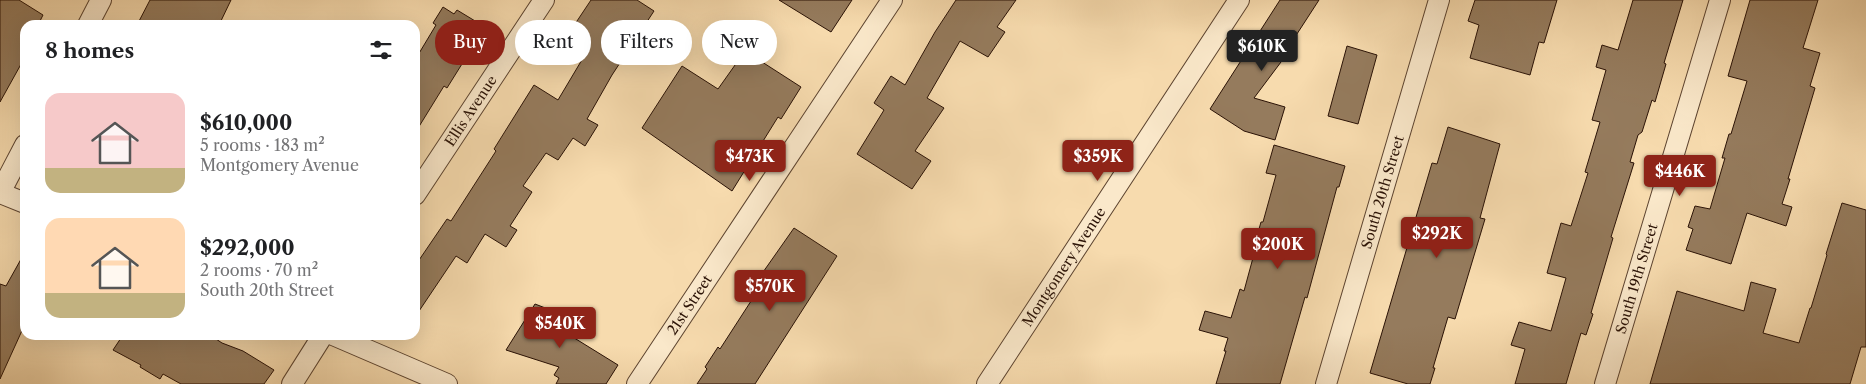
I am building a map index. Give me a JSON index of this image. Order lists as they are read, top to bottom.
{
  "streets": {
    "street": [
      "Ellis Avenue",
      "South 20th Street",
      "Montgomery Avenue",
      "South 19th Street",
      "21st Street"
    ]
  },
  "page": {
    "chip": [
      "Buy",
      "Rent",
      "Filters",
      "New"
    ],
    "heading": "8 homes",
    "price": [
      "$610K",
      "$473K",
      "$359K",
      "$446K",
      "$292K",
      "$200K",
      "$570K",
      "$540K"
    ],
    "list": [
      {
        "name": "$610,000",
        "note": "5 rooms · 183 m² · Montgomery Avenue"
      },
      {
        "name": "$292,000",
        "note": "2 rooms · 70 m² · South 20th Street"
      }
    ]
  }
}
